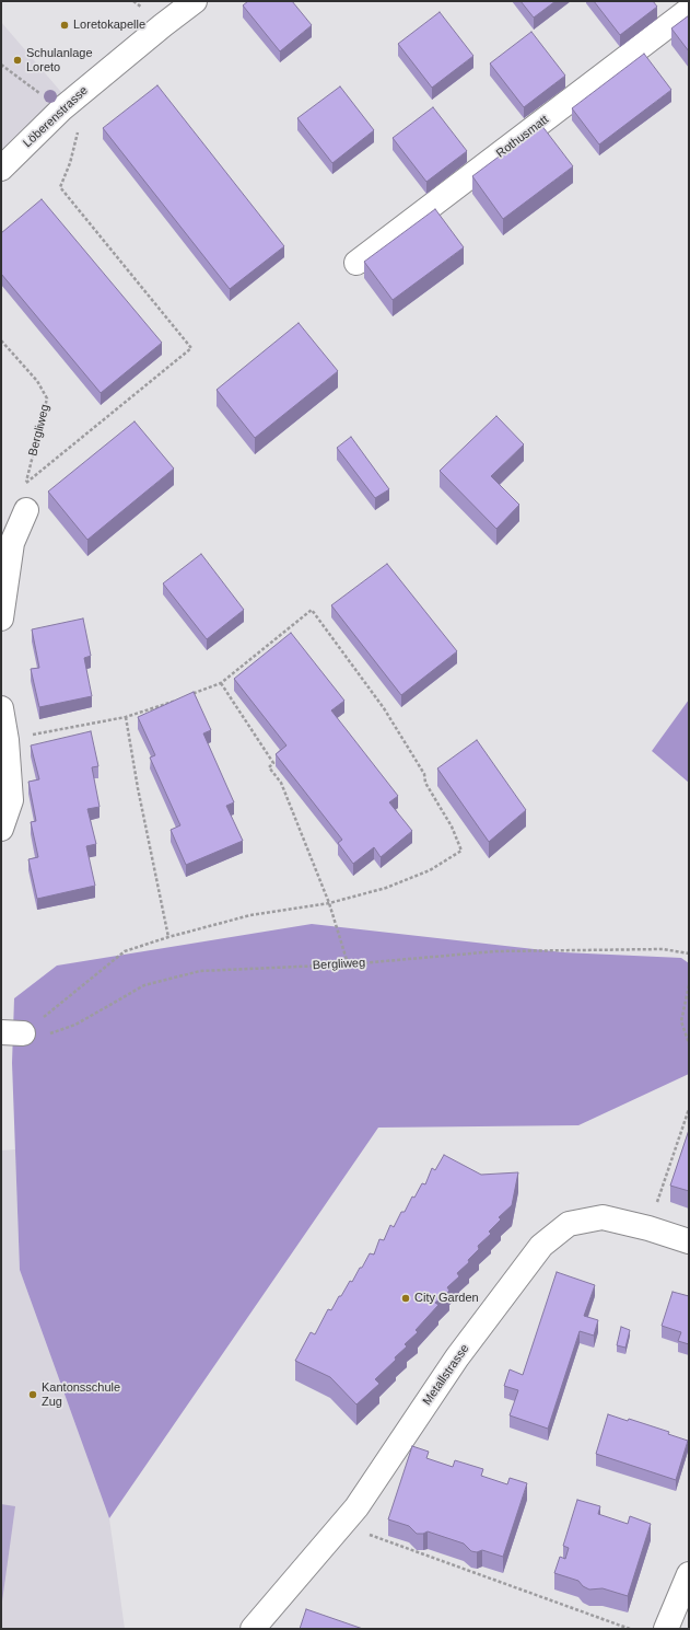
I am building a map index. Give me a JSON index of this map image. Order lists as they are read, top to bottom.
{
  "streets": {
    "street": ["Löberenstrasse", "Rothusmatt", "Metallstrasse"],
    "path": ["Bergliweg"]
  },
  "places": [
    "Loretokapelle",
    "Schulanlage Loreto",
    "City Garden",
    "Kantonsschule Zug"
  ]
}
